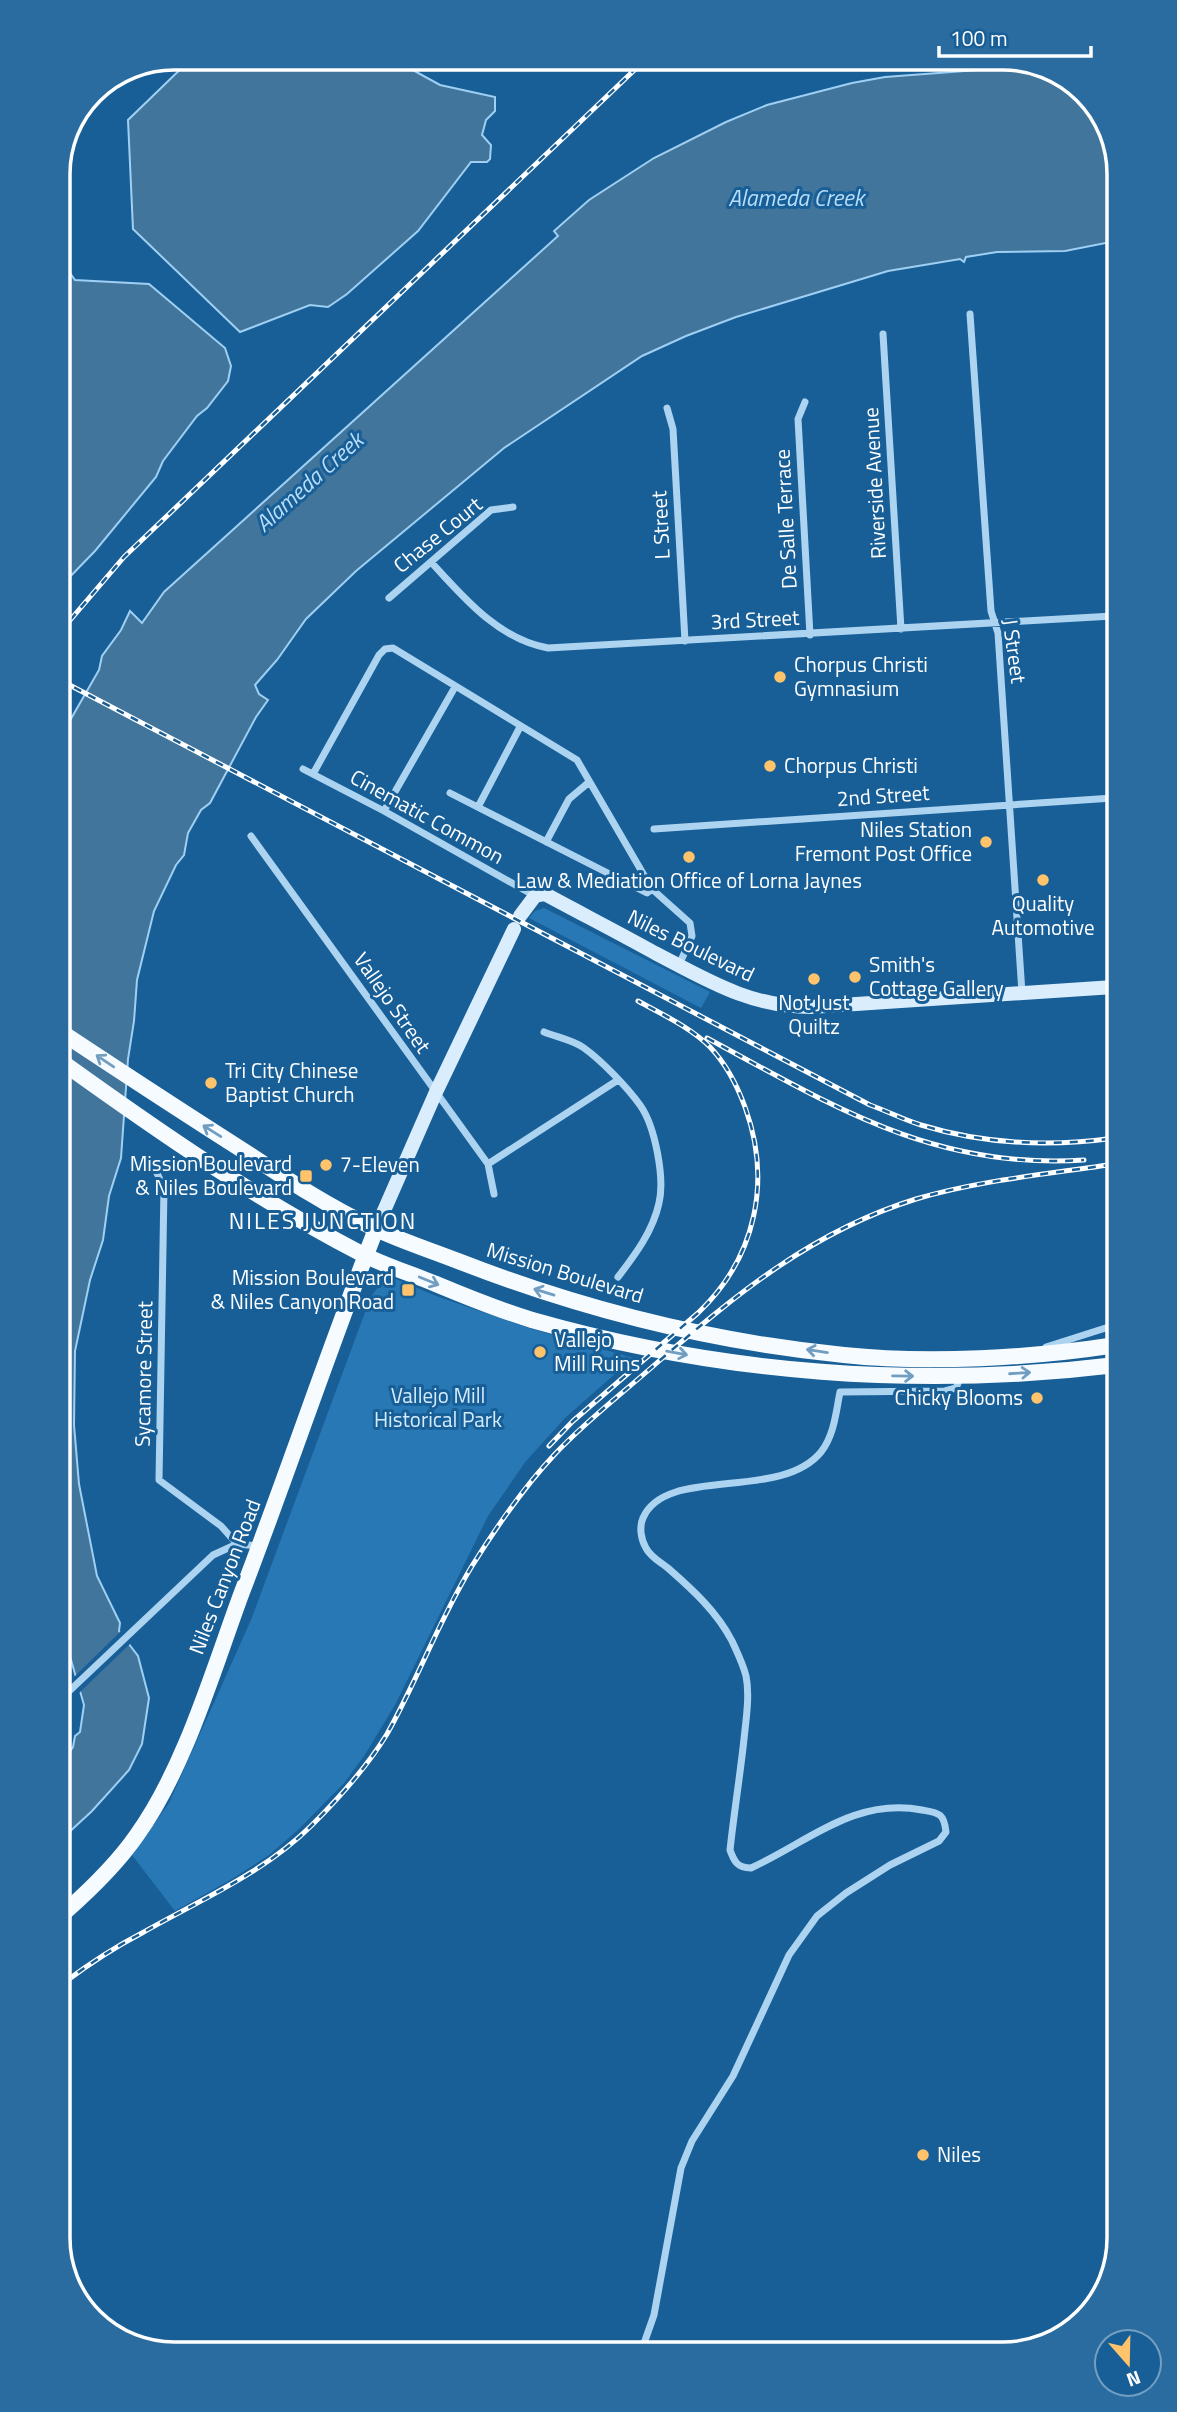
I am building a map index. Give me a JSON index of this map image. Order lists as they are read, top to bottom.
{
  "streets": {
    "main road": ["Niles Boulevard", "Mission Boulevard", "Niles Canyon Road"],
    "street": [
      "Riverside Avenue",
      "De Salle Terrace",
      "L Street",
      "Chase Court",
      "3rd Street",
      "J Street",
      "2nd Street",
      "Cinematic Common",
      "Vallejo Street",
      "Sycamore Street"
    ]
  },
  "crossings": [
    ["Riverside Avenue", "3rd Street"],
    ["De Salle Terrace", "3rd Street"],
    ["L Street", "3rd Street"],
    ["Chase Court", "3rd Street"],
    ["3rd Street", "J Street"],
    ["J Street", "2nd Street"],
    ["J Street", "Niles Boulevard"],
    ["Cinematic Common", "Niles Boulevard"],
    ["Mission Boulevard", "Niles Canyon Road"]
  ],
  "districts": ["NILES JUNCTION"],
  "water": ["Alameda Creek"],
  "parks": ["Vallejo Mill Historical Park"],
  "places": {
    "other": [
      "Chorpus Christi Gymnasium",
      "Chorpus Christi",
      "Niles Station Fremont Post Office",
      "Law & Mediation Office of Lorna Jaynes",
      "Quality Automotive",
      "Smith's Cottage Gallery",
      "Not Just Quiltz",
      "Tri City Chinese Baptist Church",
      "7-Eleven",
      "Vallejo Mill Ruins",
      "Chicky Blooms",
      "Niles"
    ],
    "transit": ["Mission Boulevard & Niles Boulevard", "Mission Boulevard & Niles Canyon Road"]
  },
  "scale_bar": "100 m",
  "north": "bottom"
}
